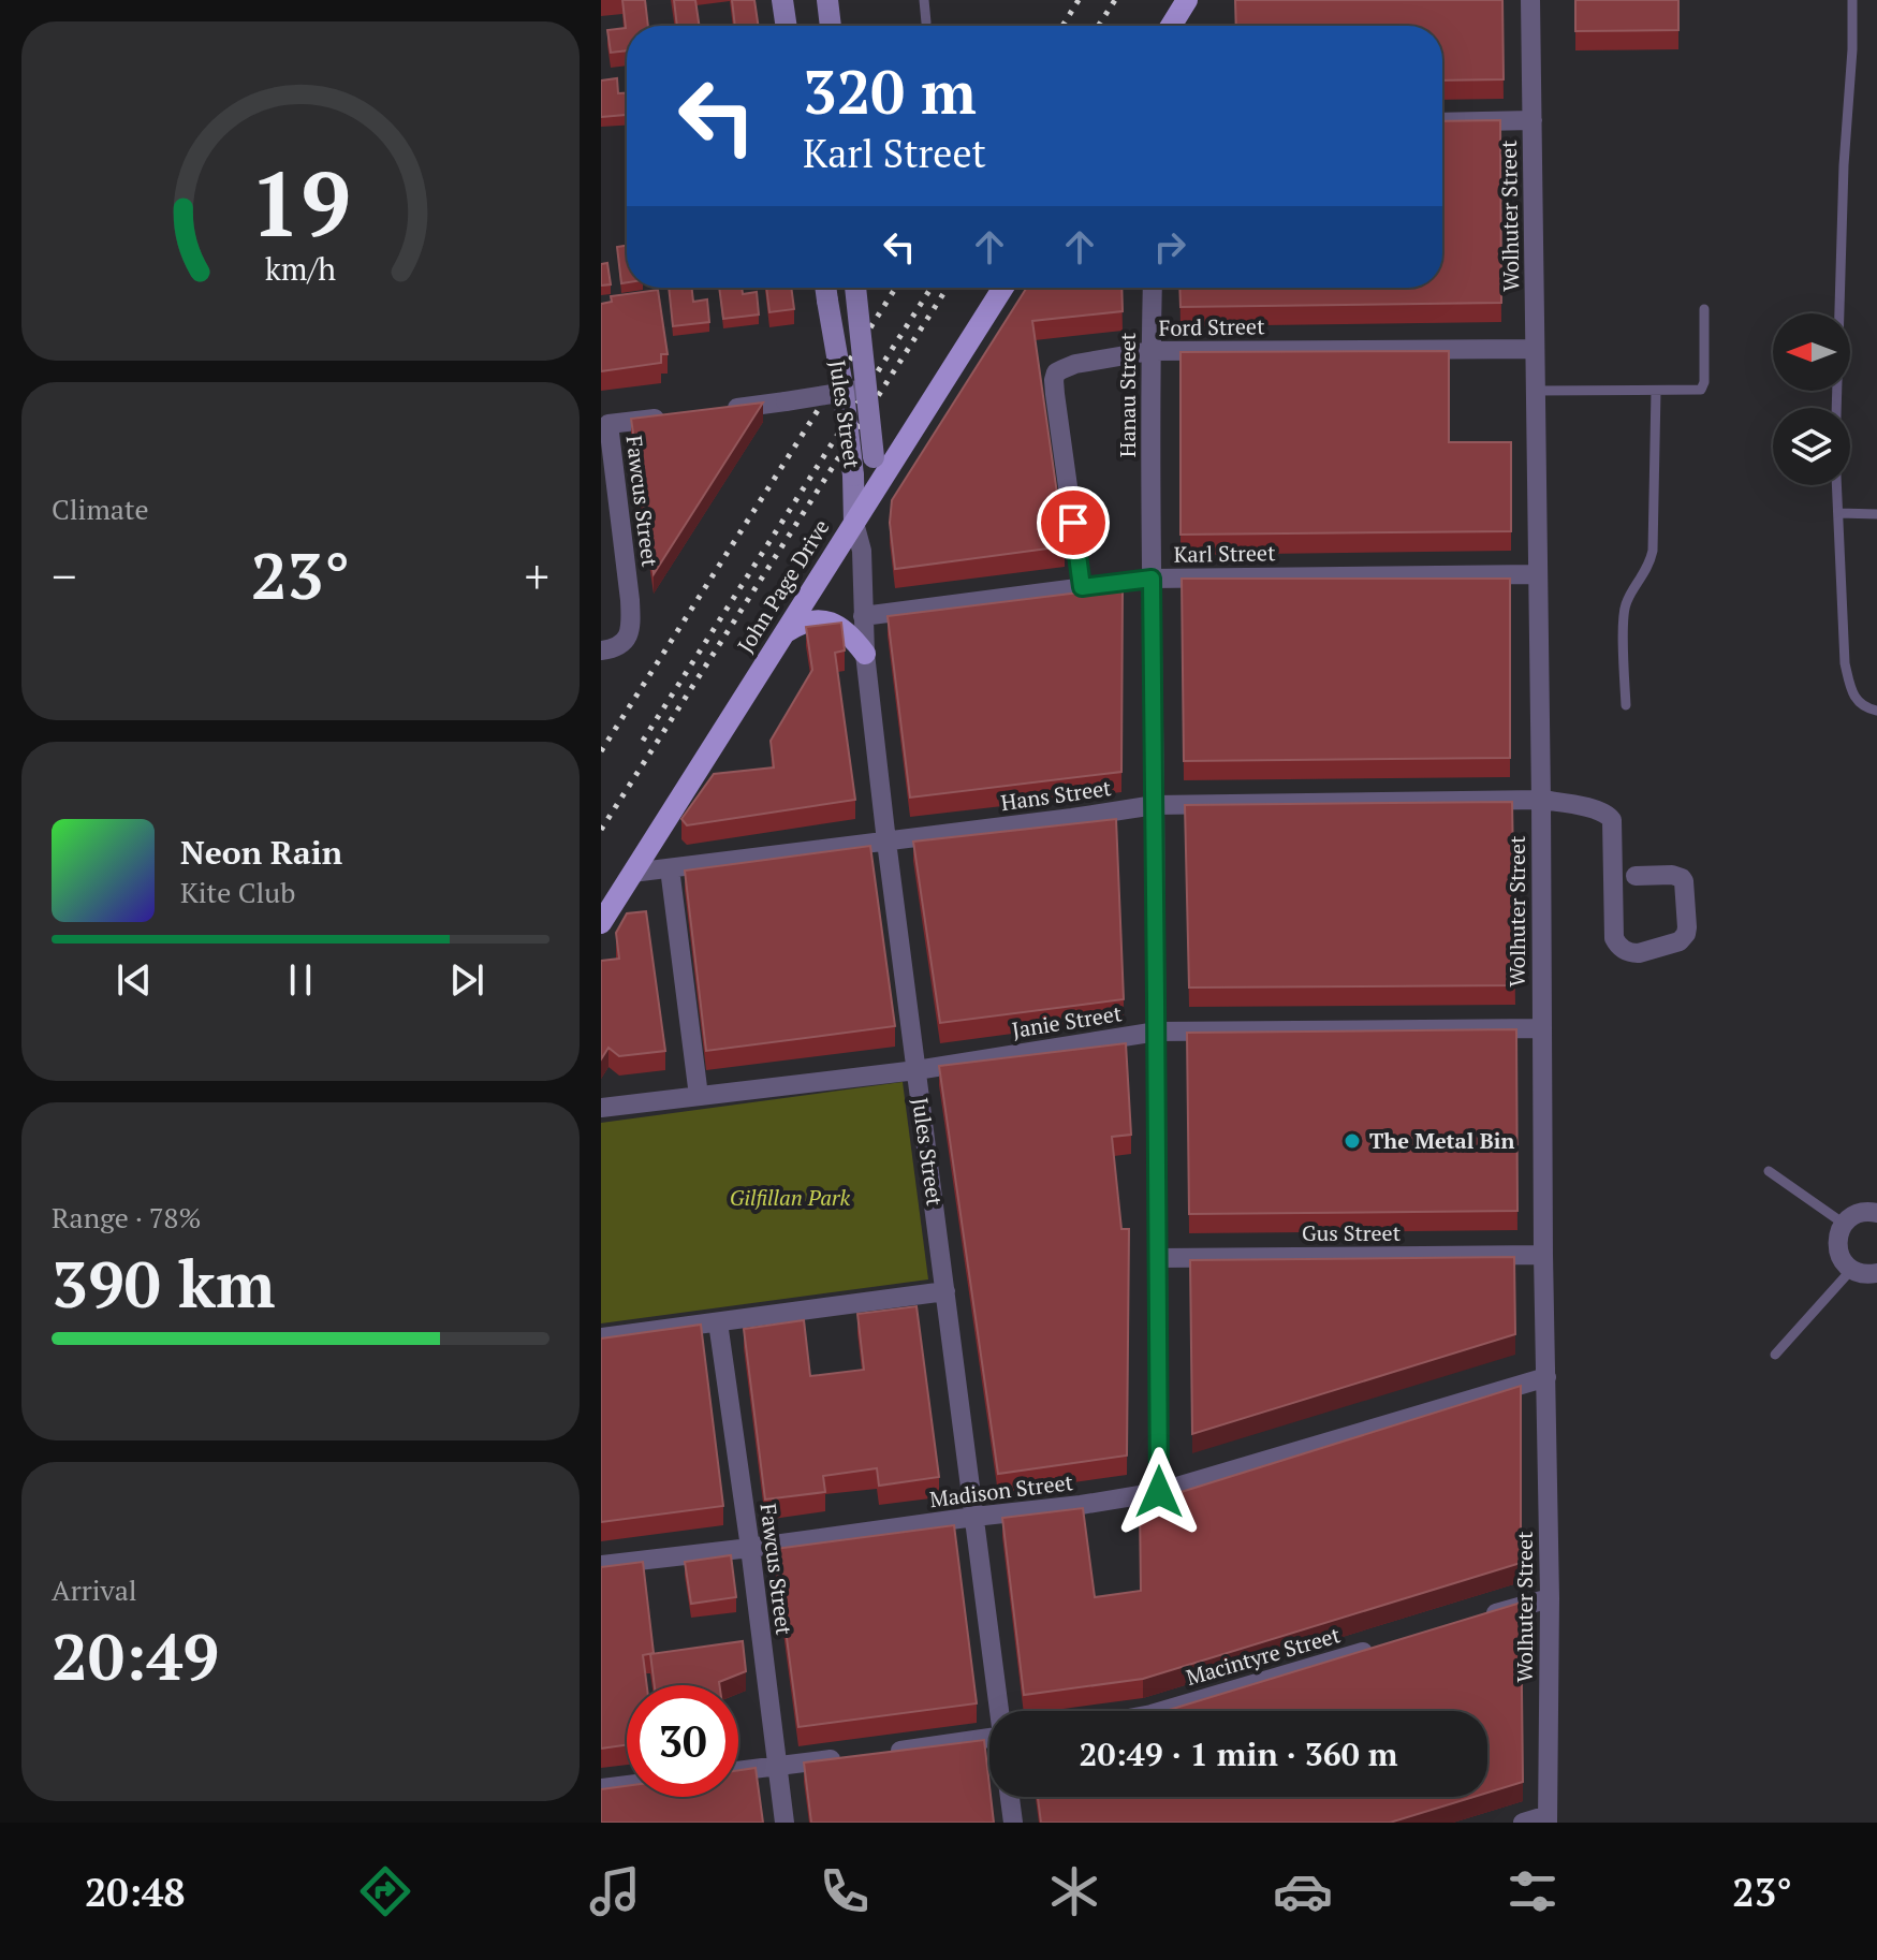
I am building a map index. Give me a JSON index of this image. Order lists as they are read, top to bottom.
{
  "streets": {
    "main road": ["Jules Street", "John Page Drive"],
    "street": [
      "Wolhuter Street",
      "Ford Street",
      "Hanau Street",
      "Fawcus Street",
      "Karl Street",
      "Hans Street",
      "Janie Street",
      "Gus Street",
      "Madison Street",
      "Macintyre Street"
    ]
  },
  "crossings": [
    ["Wolhuter Street", "Ford Street"],
    ["Wolhuter Street", "Karl Street"],
    ["Wolhuter Street", "Hans Street"],
    ["Wolhuter Street", "Janie Street"],
    ["Wolhuter Street", "Gus Street"],
    ["Wolhuter Street", "Madison Street"],
    ["Ford Street", "Hanau Street"],
    ["Ford Street", "Karl Street"],
    ["Hanau Street", "Karl Street"],
    ["Hanau Street", "Hans Street"],
    ["Hanau Street", "Janie Street"],
    ["Hanau Street", "Gus Street"],
    ["Hanau Street", "Madison Street"],
    ["Jules Street", "Karl Street"],
    ["Jules Street", "John Page Drive"],
    ["Jules Street", "Hans Street"],
    ["Jules Street", "Janie Street"],
    ["Jules Street", "Madison Street"],
    ["Fawcus Street", "Madison Street"],
    ["John Page Drive", "Hans Street"]
  ],
  "parks": ["Gilfillan Park"],
  "places": ["The Metal Bin"],
  "north": "left",
  "page": {
    "turn": ["320 m", "Karl Street"],
    "tile": [
      "Climate",
      ["Range · 78%", "390 km"],
      ["Arrival", "20:49"]
    ],
    "heat": ["−", "23°", "+"],
    "song": ["Neon Rain", "Kite Club"],
    "limit": "30",
    "trip": "20:49 · 1 min · 360 m",
    "tabs": ["20:48", "23°"],
    "gauge": ["19", "km/h"]
  }
}
